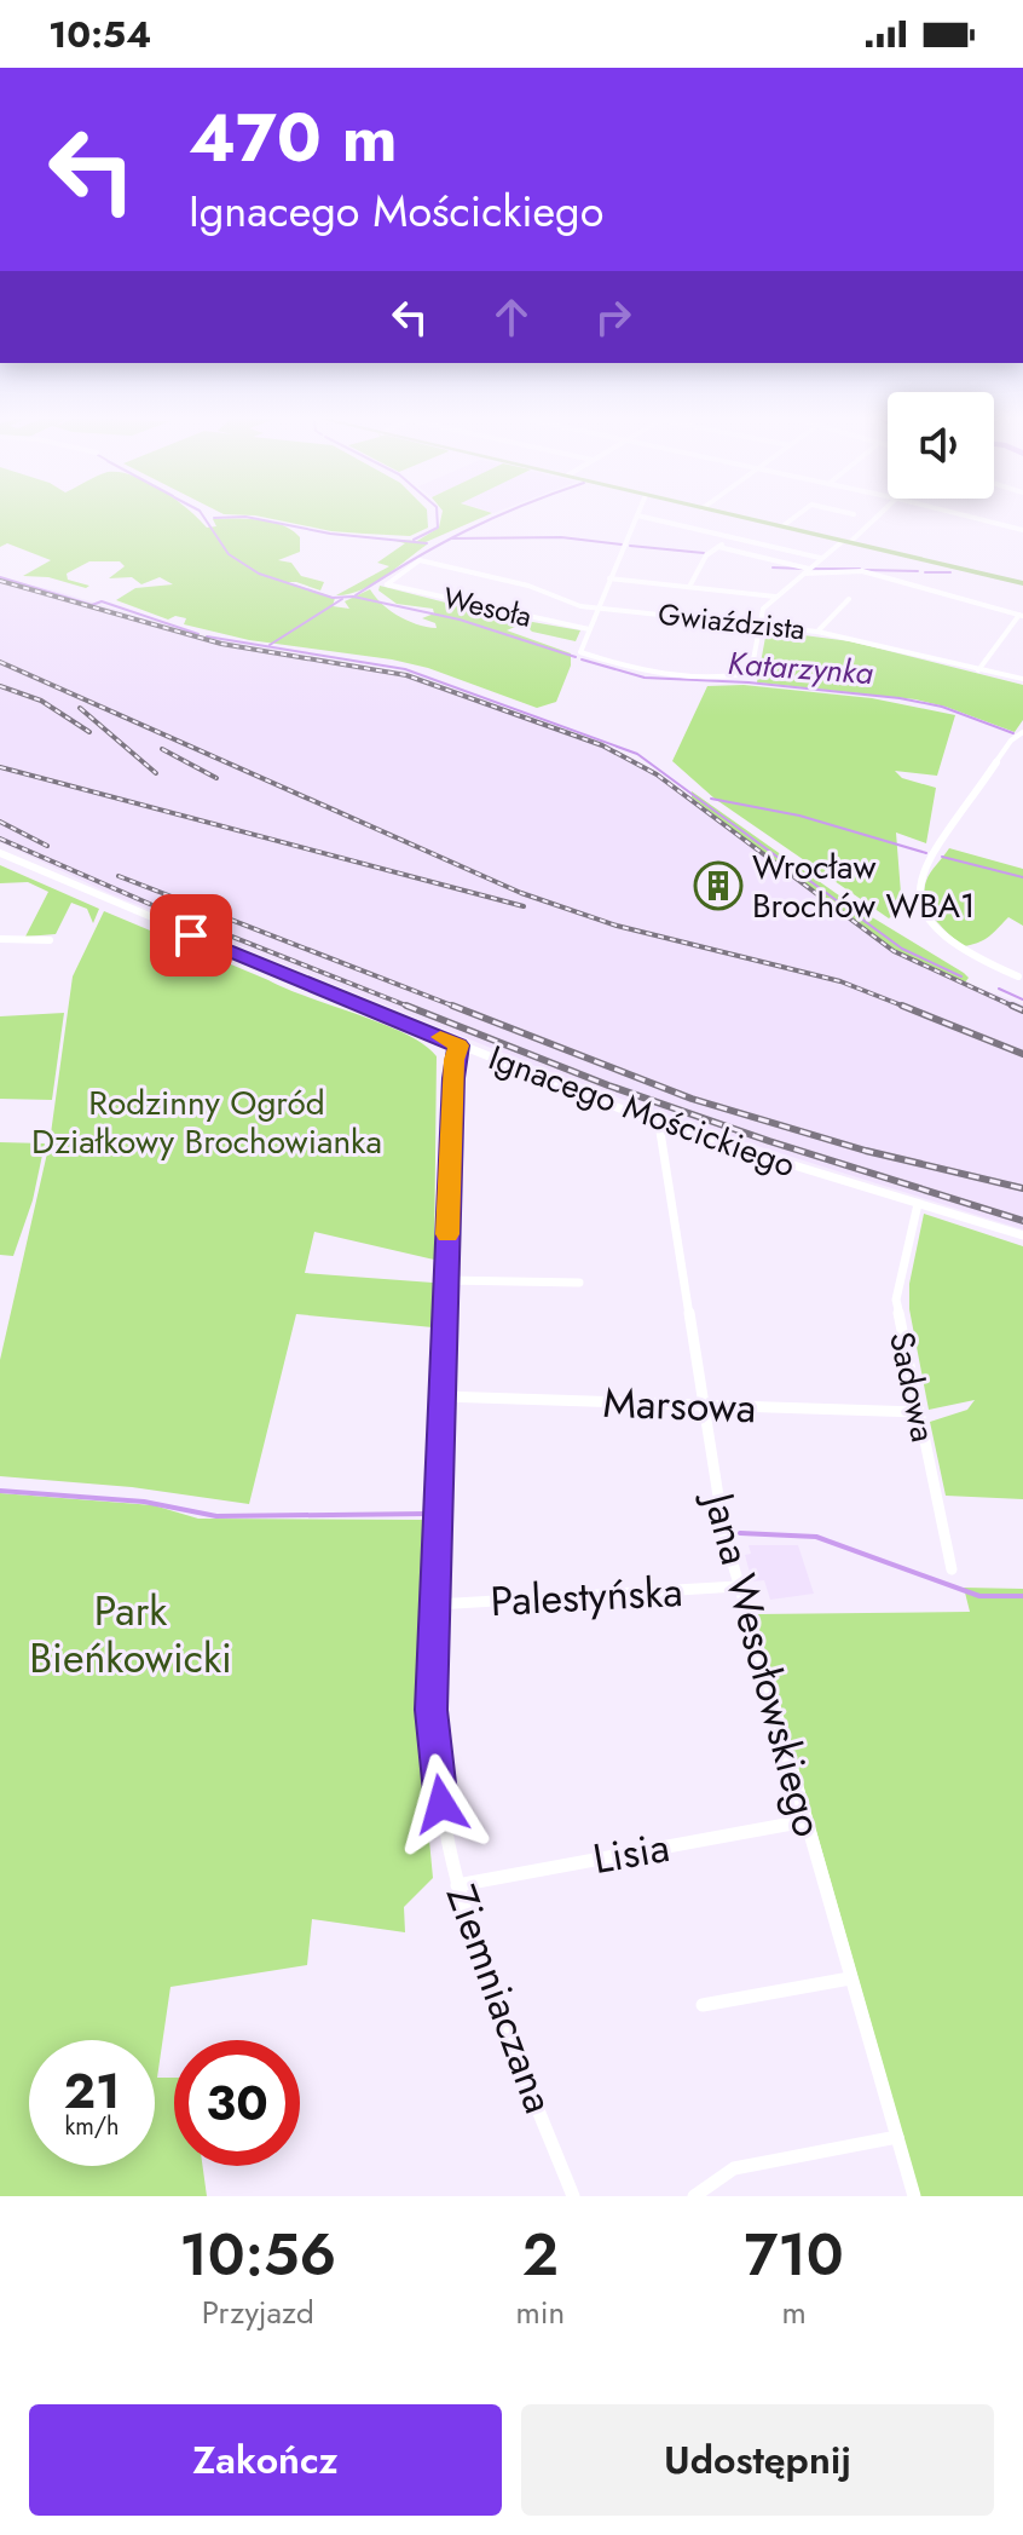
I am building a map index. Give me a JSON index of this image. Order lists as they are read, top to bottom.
{
  "streets": {
    "street": [
      "Wesoła",
      "Gwiaździsta",
      "Ignacego Mościckiego",
      "Sadowa",
      "Marsowa",
      "Palestyńska",
      "Jana Wesołowskiego",
      "Lisia",
      "Ziemniaczana"
    ]
  },
  "crossings": [
    ["Wesoła", "Gwiaździsta"],
    ["Ignacego Mościckiego", "Sadowa"],
    ["Ignacego Mościckiego", "Jana Wesołowskiego"],
    ["Ignacego Mościckiego", "Ziemniaczana"],
    ["Sadowa", "Marsowa"],
    ["Marsowa", "Jana Wesołowskiego"],
    ["Marsowa", "Ziemniaczana"],
    ["Palestyńska", "Jana Wesołowskiego"],
    ["Palestyńska", "Ziemniaczana"],
    ["Jana Wesołowskiego", "Lisia"],
    ["Lisia", "Ziemniaczana"]
  ],
  "water": ["Katarzynka"],
  "parks": ["Rodzinny Ogród Działkowy Brochowianka", "Park Bieńkowicki"],
  "places": {
    "building": ["Wrocław Brochów WBA1"]
  },
  "page": {
    "status": "10:54",
    "turn": ["470 m", "Ignacego Mościckiego"],
    "speed": "21 km/h",
    "limit": "30",
    "eta": [
      "10:56",
      "Przyjazd",
      "2",
      "min",
      "710",
      "m"
    ],
    "buttons": ["Zakończ", "Udostępnij"]
  }
}
